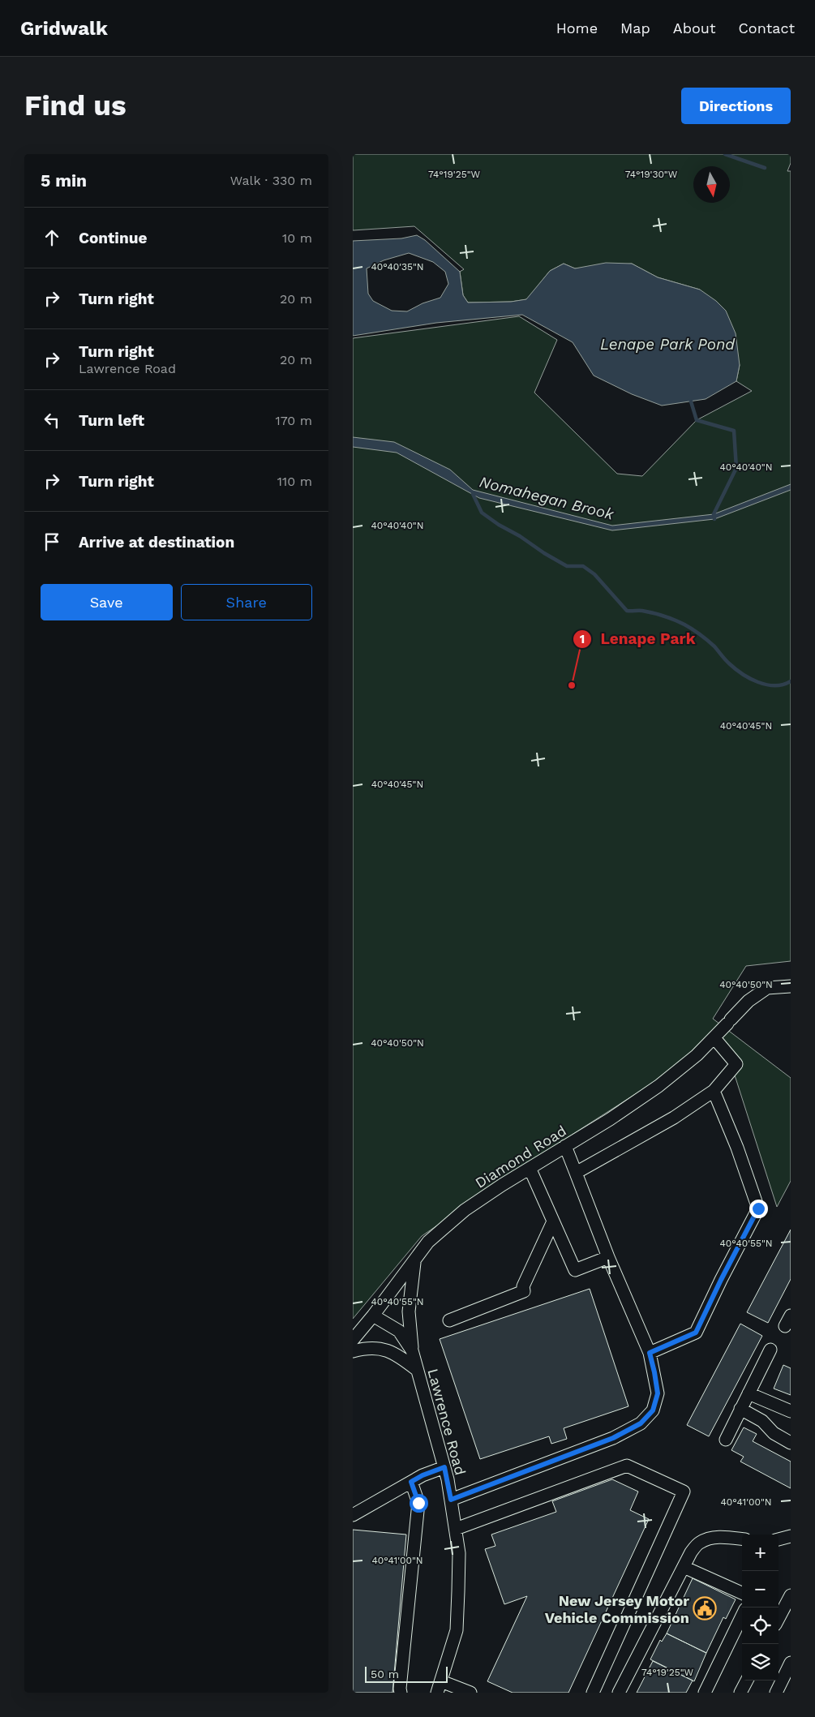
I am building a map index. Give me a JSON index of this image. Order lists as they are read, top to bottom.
{
  "streets": {
    "street": ["Diamond Road", "Lawrence Road"]
  },
  "crossings": [
    ["Diamond Road", "Lawrence Road"]
  ],
  "water": ["Lenape Park Pond", "Nomahegan Brook"],
  "places": {
    "other": ["Lenape Park"],
    "public building": ["New Jersey Motor Vehicle Commission"]
  },
  "scale_bar": "50 m",
  "north": "bottom",
  "page": {
    "header": "Gridwalk",
    "nav": [
      "Home",
      "Map",
      "About",
      "Contact"
    ],
    "buttons": [
      "Directions",
      ["Save", "Share"]
    ],
    "title": "Find us",
    "heading": ["5 min", "Walk · 330 m"],
    "list": [
      ["Continue", "10 m"],
      ["Turn right", "20 m"],
      ["Turn right", "Lawrence Road", "20 m"],
      ["Turn left", "170 m"],
      ["Turn right", "110 m"],
      "Arrive at destination"
    ],
    "map_buttons": ["+", "−"],
    "scale": "50 m"
  },
  "coordinates": [
    "74°19'25\"W",
    "74°19'30\"W",
    "40°40'35\"N",
    "40°40'40\"N",
    "40°40'45\"N",
    "40°40'50\"N",
    "40°40'55\"N",
    "40°41'00\"N"
  ]
}
